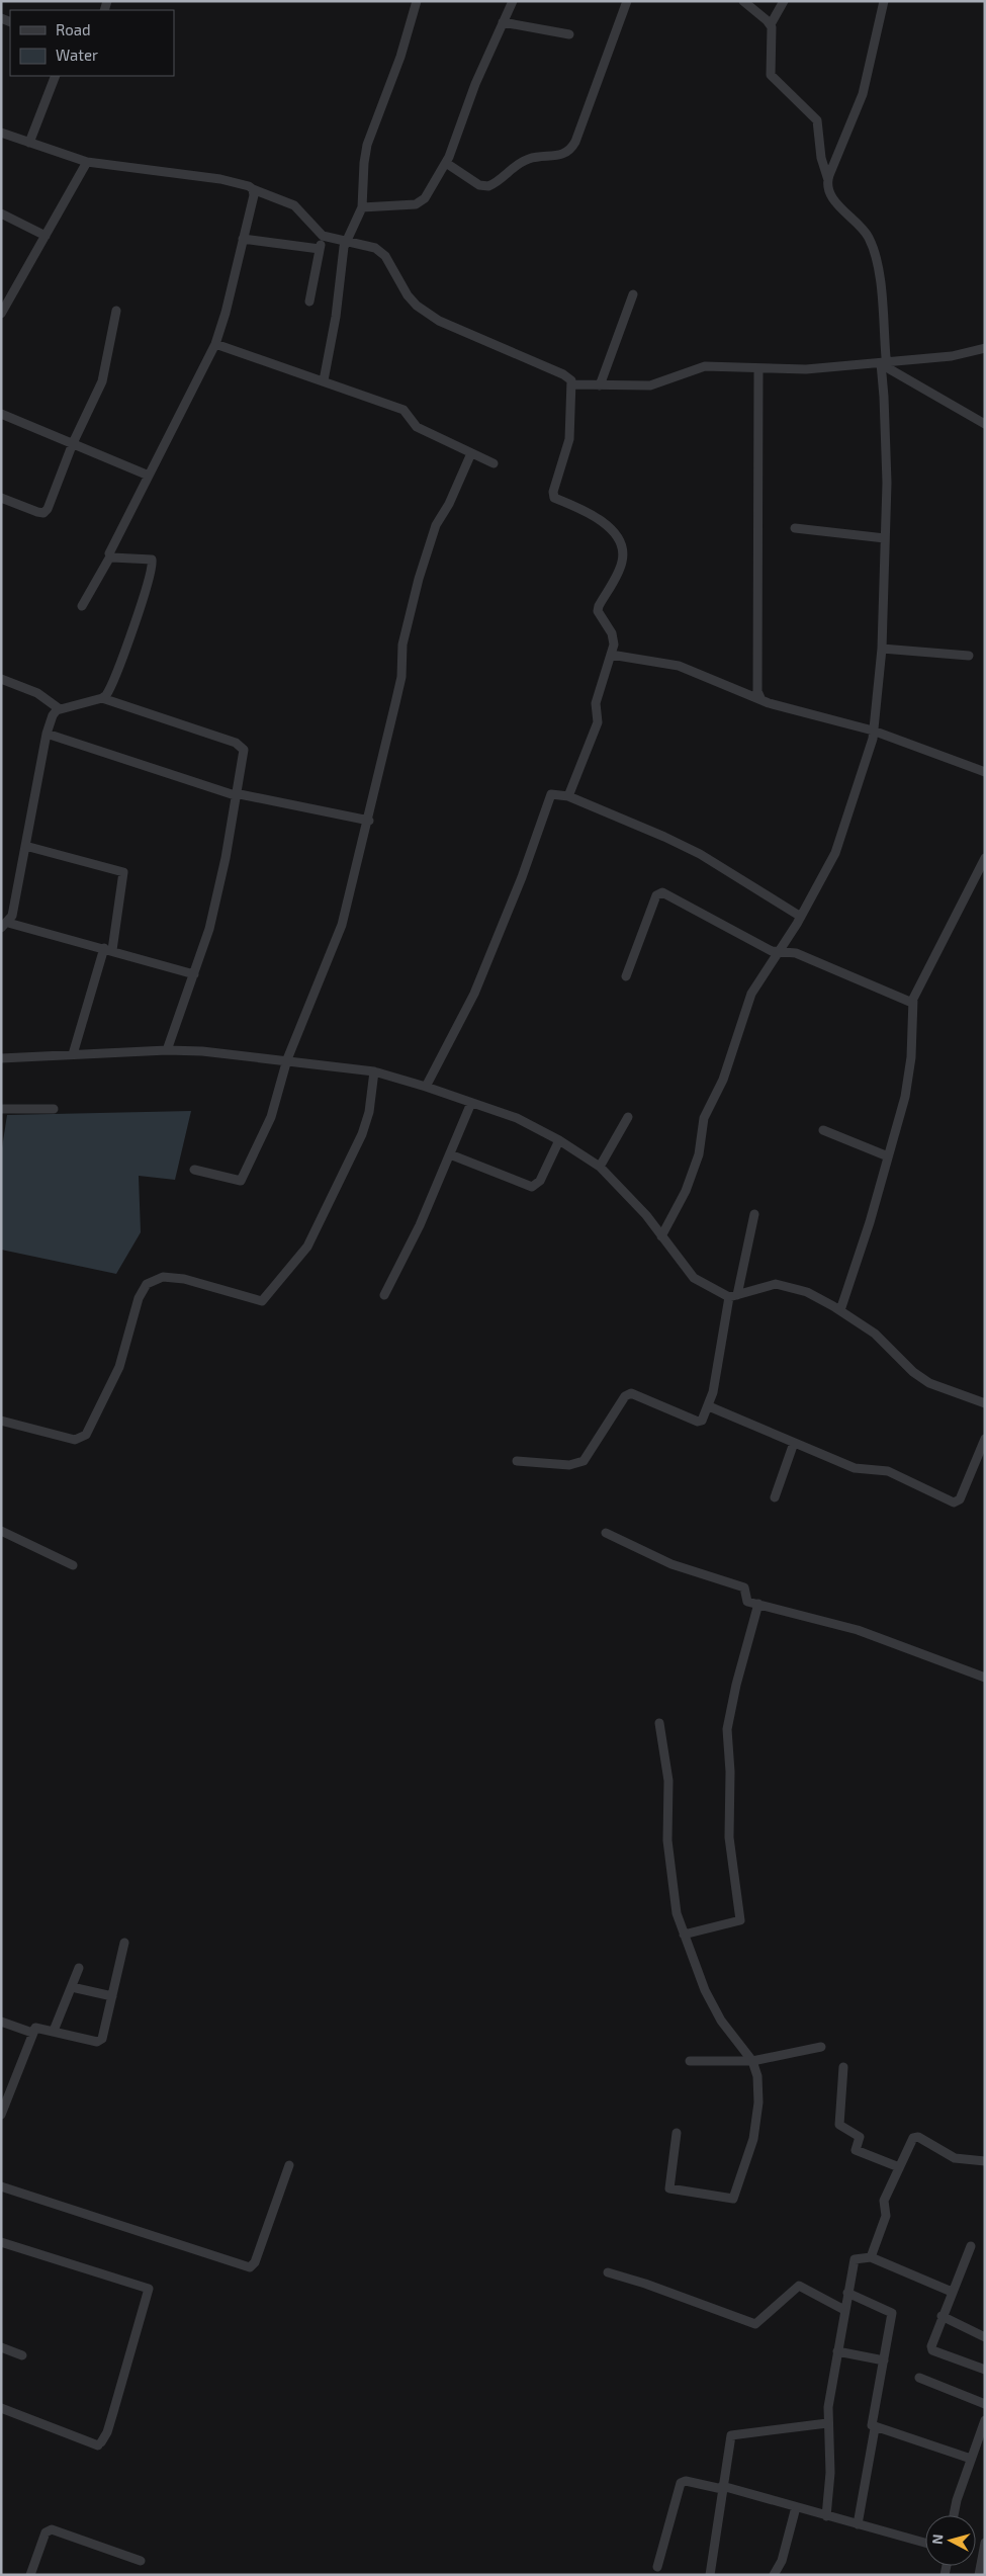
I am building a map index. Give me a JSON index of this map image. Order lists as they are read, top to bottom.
{
  "legend": ["Road", "Water"],
  "north": "left"
}
